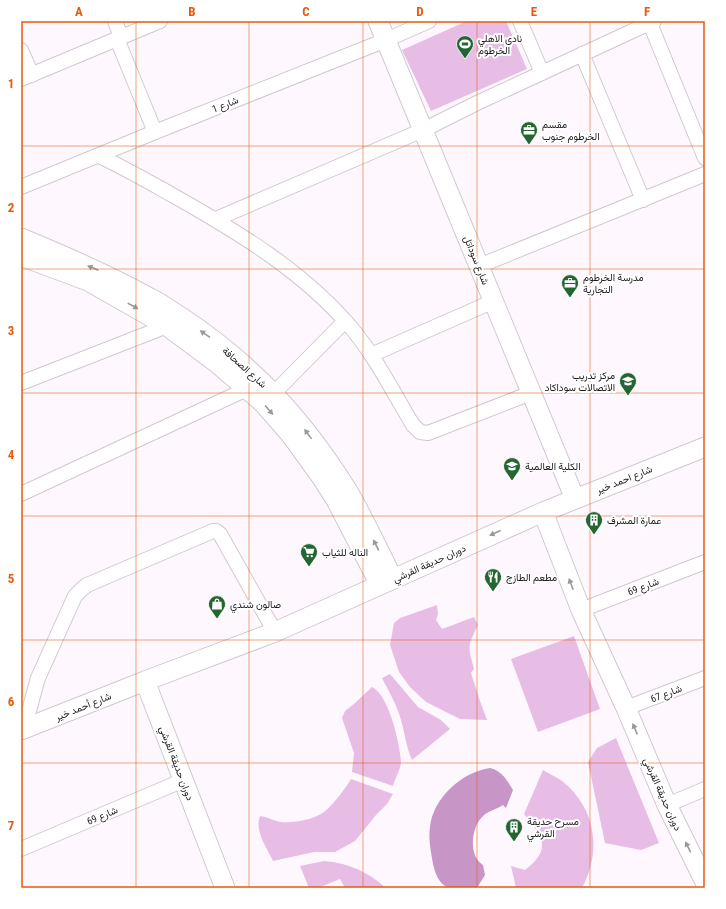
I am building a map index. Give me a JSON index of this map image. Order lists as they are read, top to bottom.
{
  "streets": {
    "main road": [
      "شارع سوداتل",
      "شارع الصحافة",
      "شارع احمد خير",
      "دوران حديقة القرشي",
      "شارع أحمد خير"
    ],
    "street": ["شارع 1", "شارع 69", "شارع 67"]
  },
  "crossings": [
    ["شارع 1", "شارع سوداتل"],
    ["شارع سوداتل", "شارع احمد خير"],
    ["شارع الصحافة", "دوران حديقة القرشي"],
    ["شارع احمد خير", "دوران حديقة القرشي"],
    ["دوران حديقة القرشي", "شارع 69"],
    ["دوران حديقة القرشي", "شارع 67"],
    ["دوران حديقة القرشي", "شارع أحمد خير"]
  ],
  "places": {
    "sports": ["نادي الاهلي الخرطوم"],
    "office": ["مقسم الخرطوم جنوب", "مدرسة الخرطوم التجارية"],
    "school or university": ["مركز تدريب الاتصالات سوداكاد", "الكلية العالمية"],
    "building": ["عمارة المشرف", "مسرح حديقة القرشي"],
    "supermarket": ["الناله للثياب"],
    "restaurant": ["مطعم الطازج"],
    "shop": ["صالون شندي"]
  },
  "grid": {
    "columns": [
      "A",
      "B",
      "C",
      "D",
      "E",
      "F"
    ],
    "rows": [
      "1",
      "2",
      "3",
      "4",
      "5",
      "6",
      "7"
    ]
  }
}
